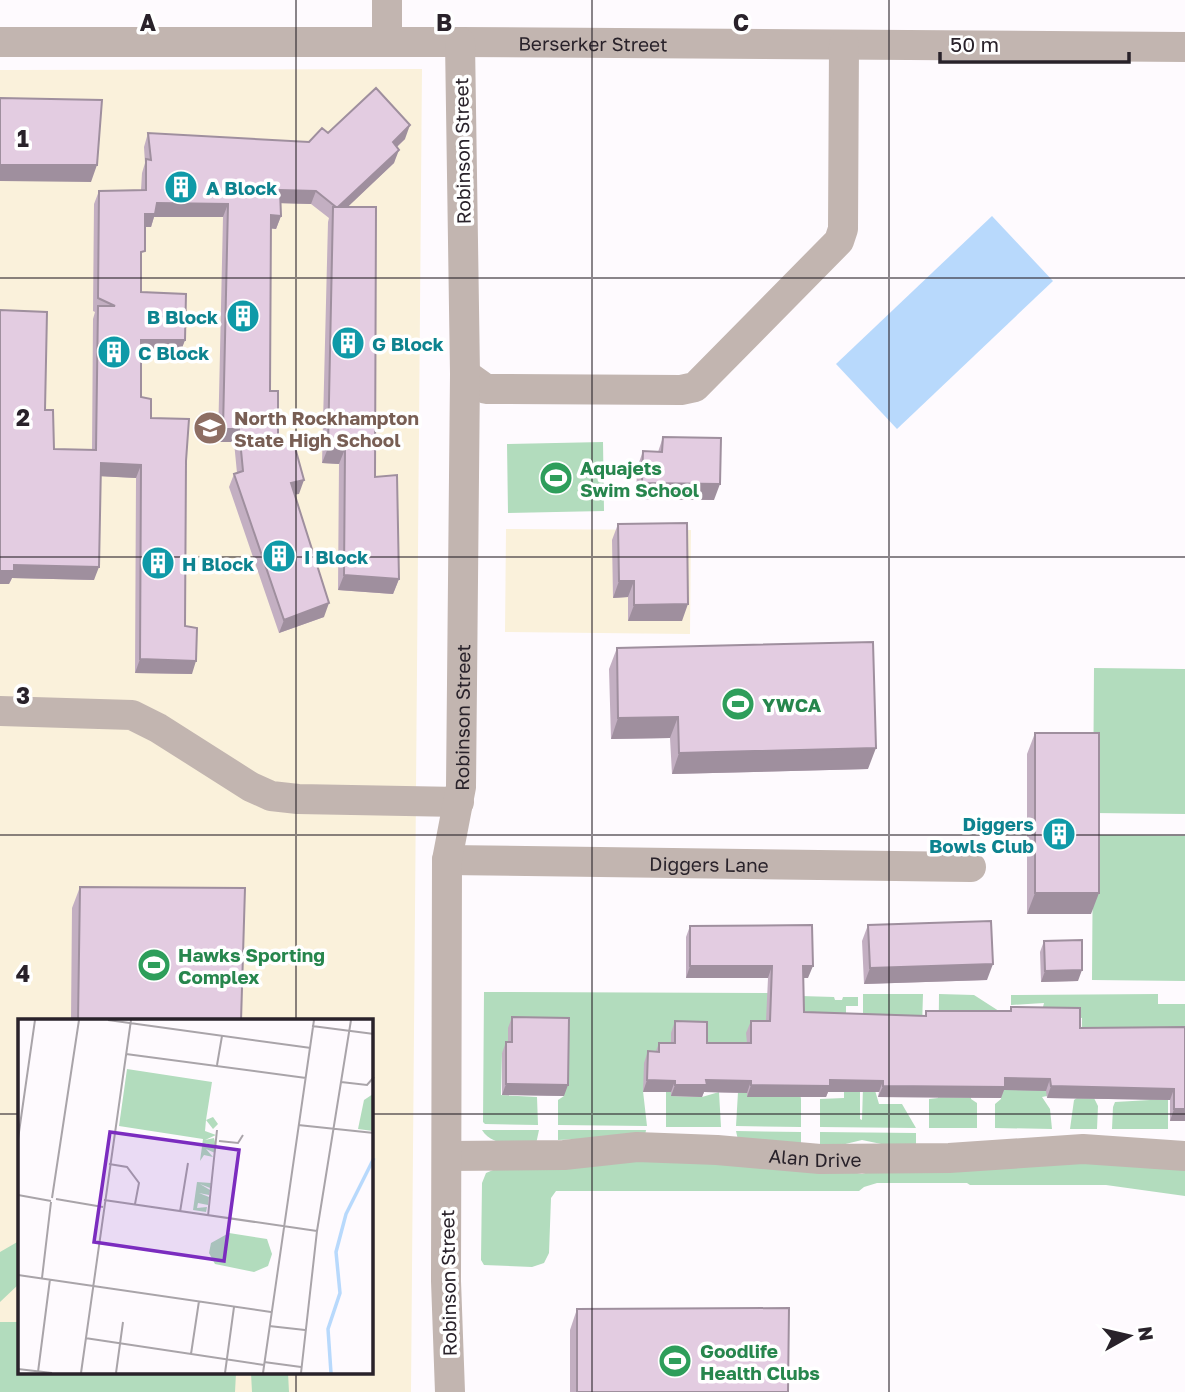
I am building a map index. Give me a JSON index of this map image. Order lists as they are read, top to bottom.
{
  "streets": {
    "street": [
      "Berserker Street",
      "Robinson Street",
      "Diggers Lane",
      "Alan Drive"
    ]
  },
  "crossings": [
    ["Berserker Street", "Robinson Street"],
    ["Robinson Street", "Diggers Lane"],
    ["Robinson Street", "Alan Drive"]
  ],
  "places": {
    "building": [
      "A Block",
      "B Block",
      "G Block",
      "C Block",
      "I Block",
      "H Block",
      "Diggers Bowls Club"
    ],
    "school or university": ["North Rockhampton State High School"],
    "sports": [
      "Aquajets Swim School",
      "YWCA",
      "Hawks Sporting Complex",
      "Goodlife Health Clubs"
    ]
  },
  "scale_bar": "50 m",
  "north": "right",
  "grid": {
    "columns": ["A", "B", "C"],
    "rows": [
      "1",
      "2",
      "3",
      "4"
    ]
  }
}
